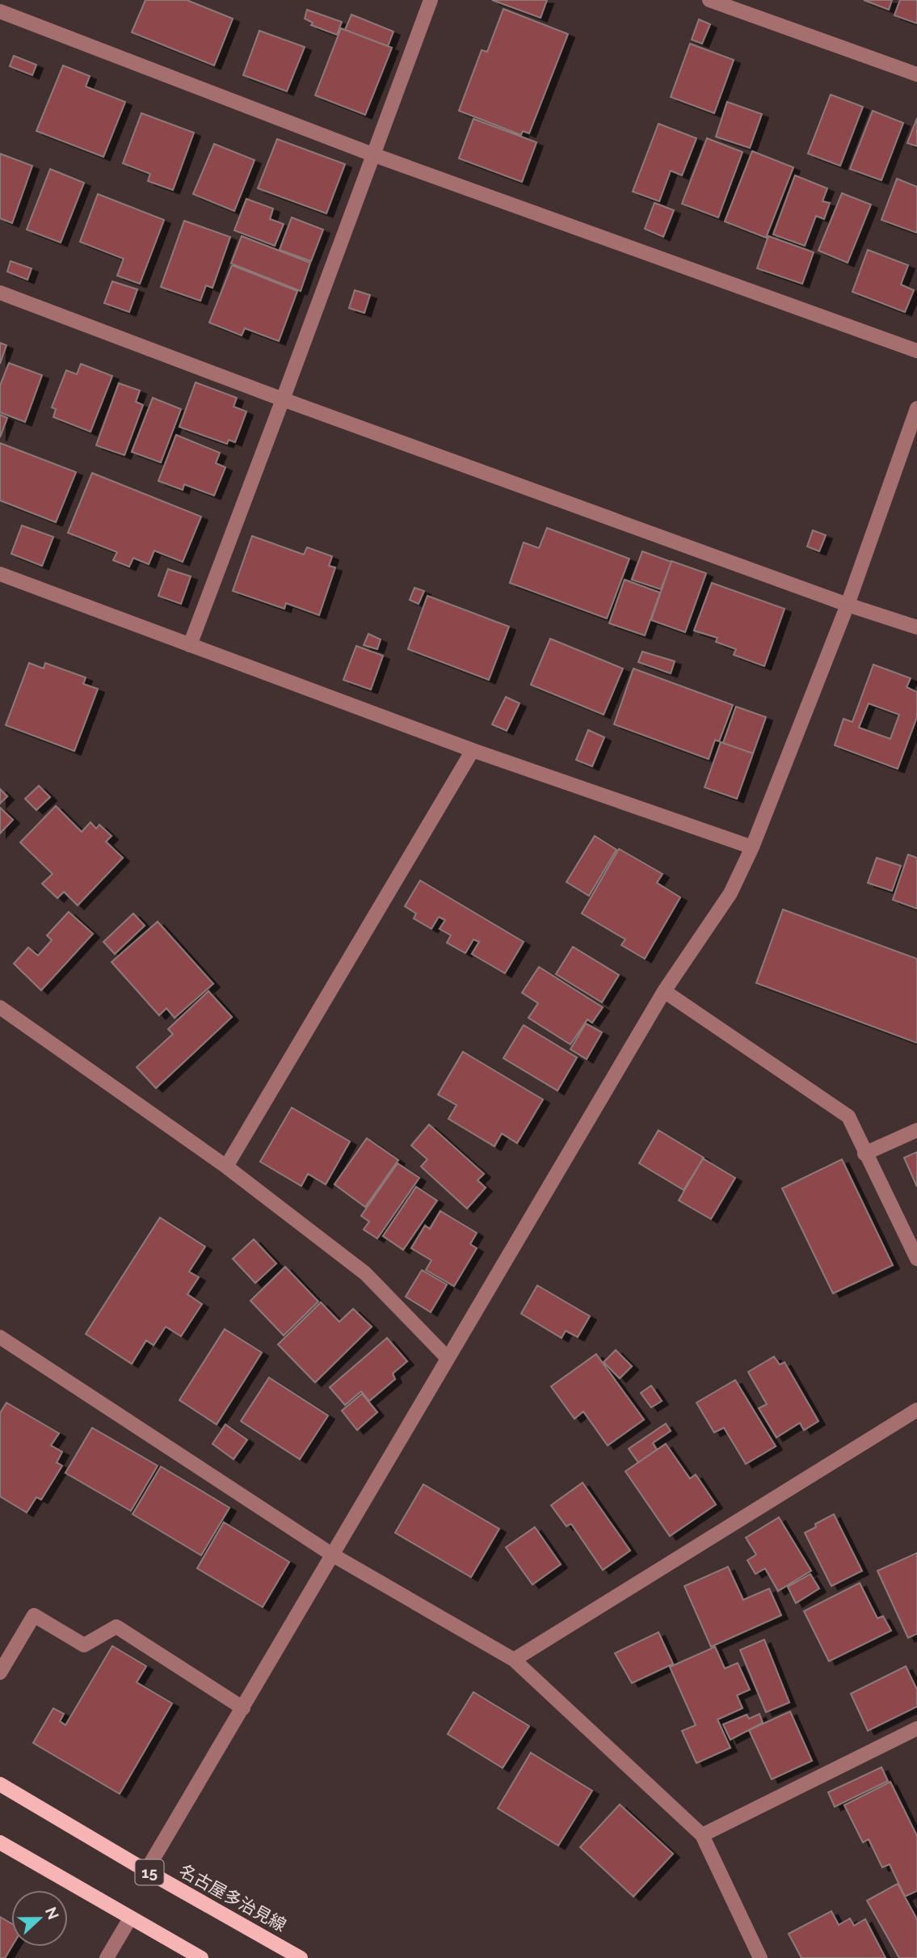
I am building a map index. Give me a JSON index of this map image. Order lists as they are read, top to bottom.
{
  "streets": {
    "main road": ["15", "名古屋多治見線"]
  },
  "north": "right"
}
